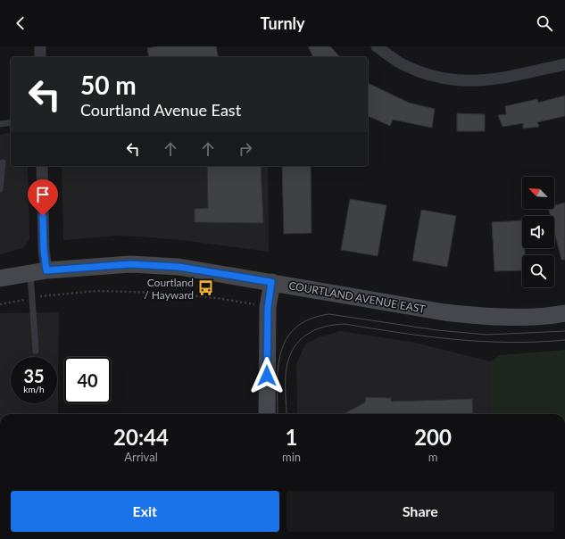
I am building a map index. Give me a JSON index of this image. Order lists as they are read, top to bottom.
{
  "streets": {
    "main road": ["COURTLAND AVENUE EAST"]
  },
  "places": {
    "bus stop": ["Courtland / Hayward"]
  },
  "north": "top left",
  "page": {
    "header": "Turnly",
    "turn": ["50 m", "Courtland Avenue East"],
    "speed": "35 km/h",
    "limit": "40",
    "eta": [
      "20:44",
      "Arrival",
      "1",
      "min",
      "200",
      "m"
    ],
    "buttons": ["Exit", "Share"]
  }
}
